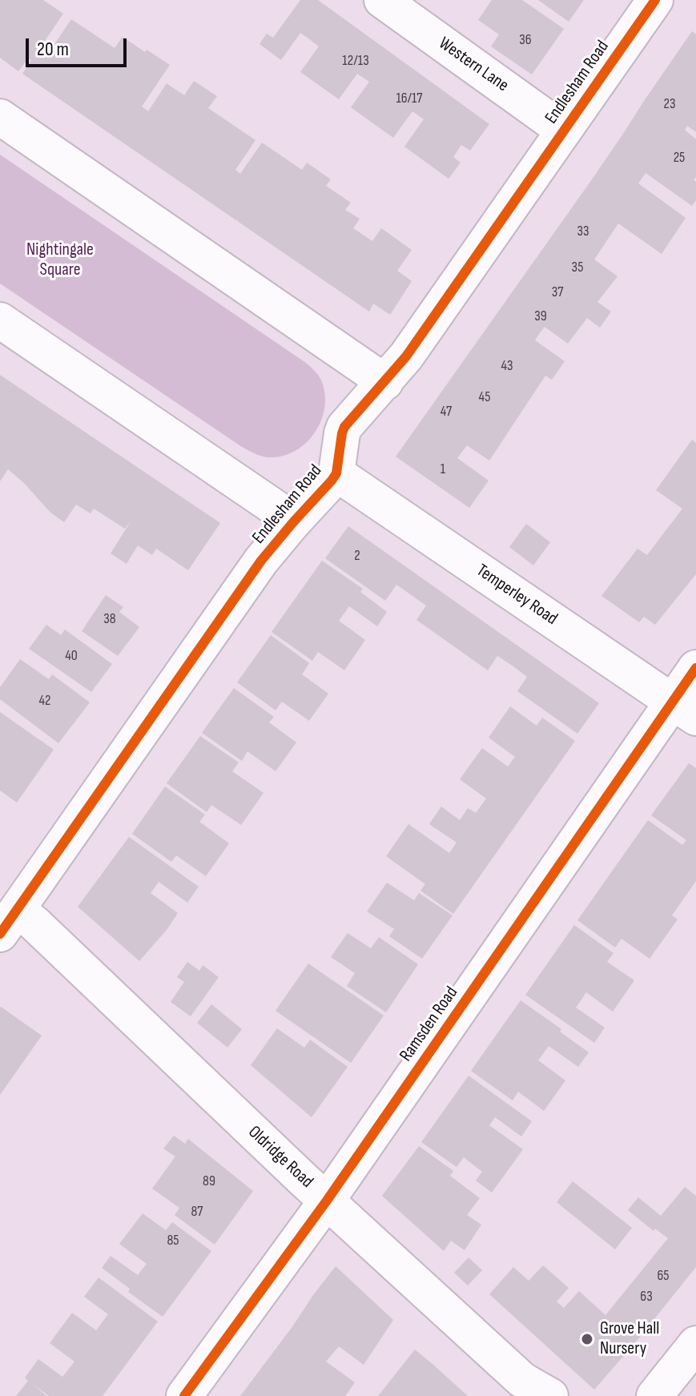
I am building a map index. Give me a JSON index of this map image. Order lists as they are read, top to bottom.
{
  "streets": {
    "street": [
      "Western Lane",
      "Endlesham Road",
      "Temperley Road",
      "Ramsden Road",
      "Oldridge Road"
    ]
  },
  "crossings": [
    ["Western Lane", "Endlesham Road"],
    ["Endlesham Road", "Temperley Road"],
    ["Endlesham Road", "Oldridge Road"],
    ["Temperley Road", "Ramsden Road"],
    ["Ramsden Road", "Oldridge Road"]
  ],
  "parks": ["Nightingale Square"],
  "places": ["Grove Hall Nursery"],
  "house_numbers": [
    "36",
    "12/13",
    "16/17",
    "23",
    "25",
    "33",
    "35",
    "37",
    "39",
    "43",
    "45",
    "47",
    "1",
    "2",
    "38",
    "40",
    "42",
    "89",
    "87",
    "85",
    "65",
    "63"
  ],
  "scale_bar": "20 m"
}
